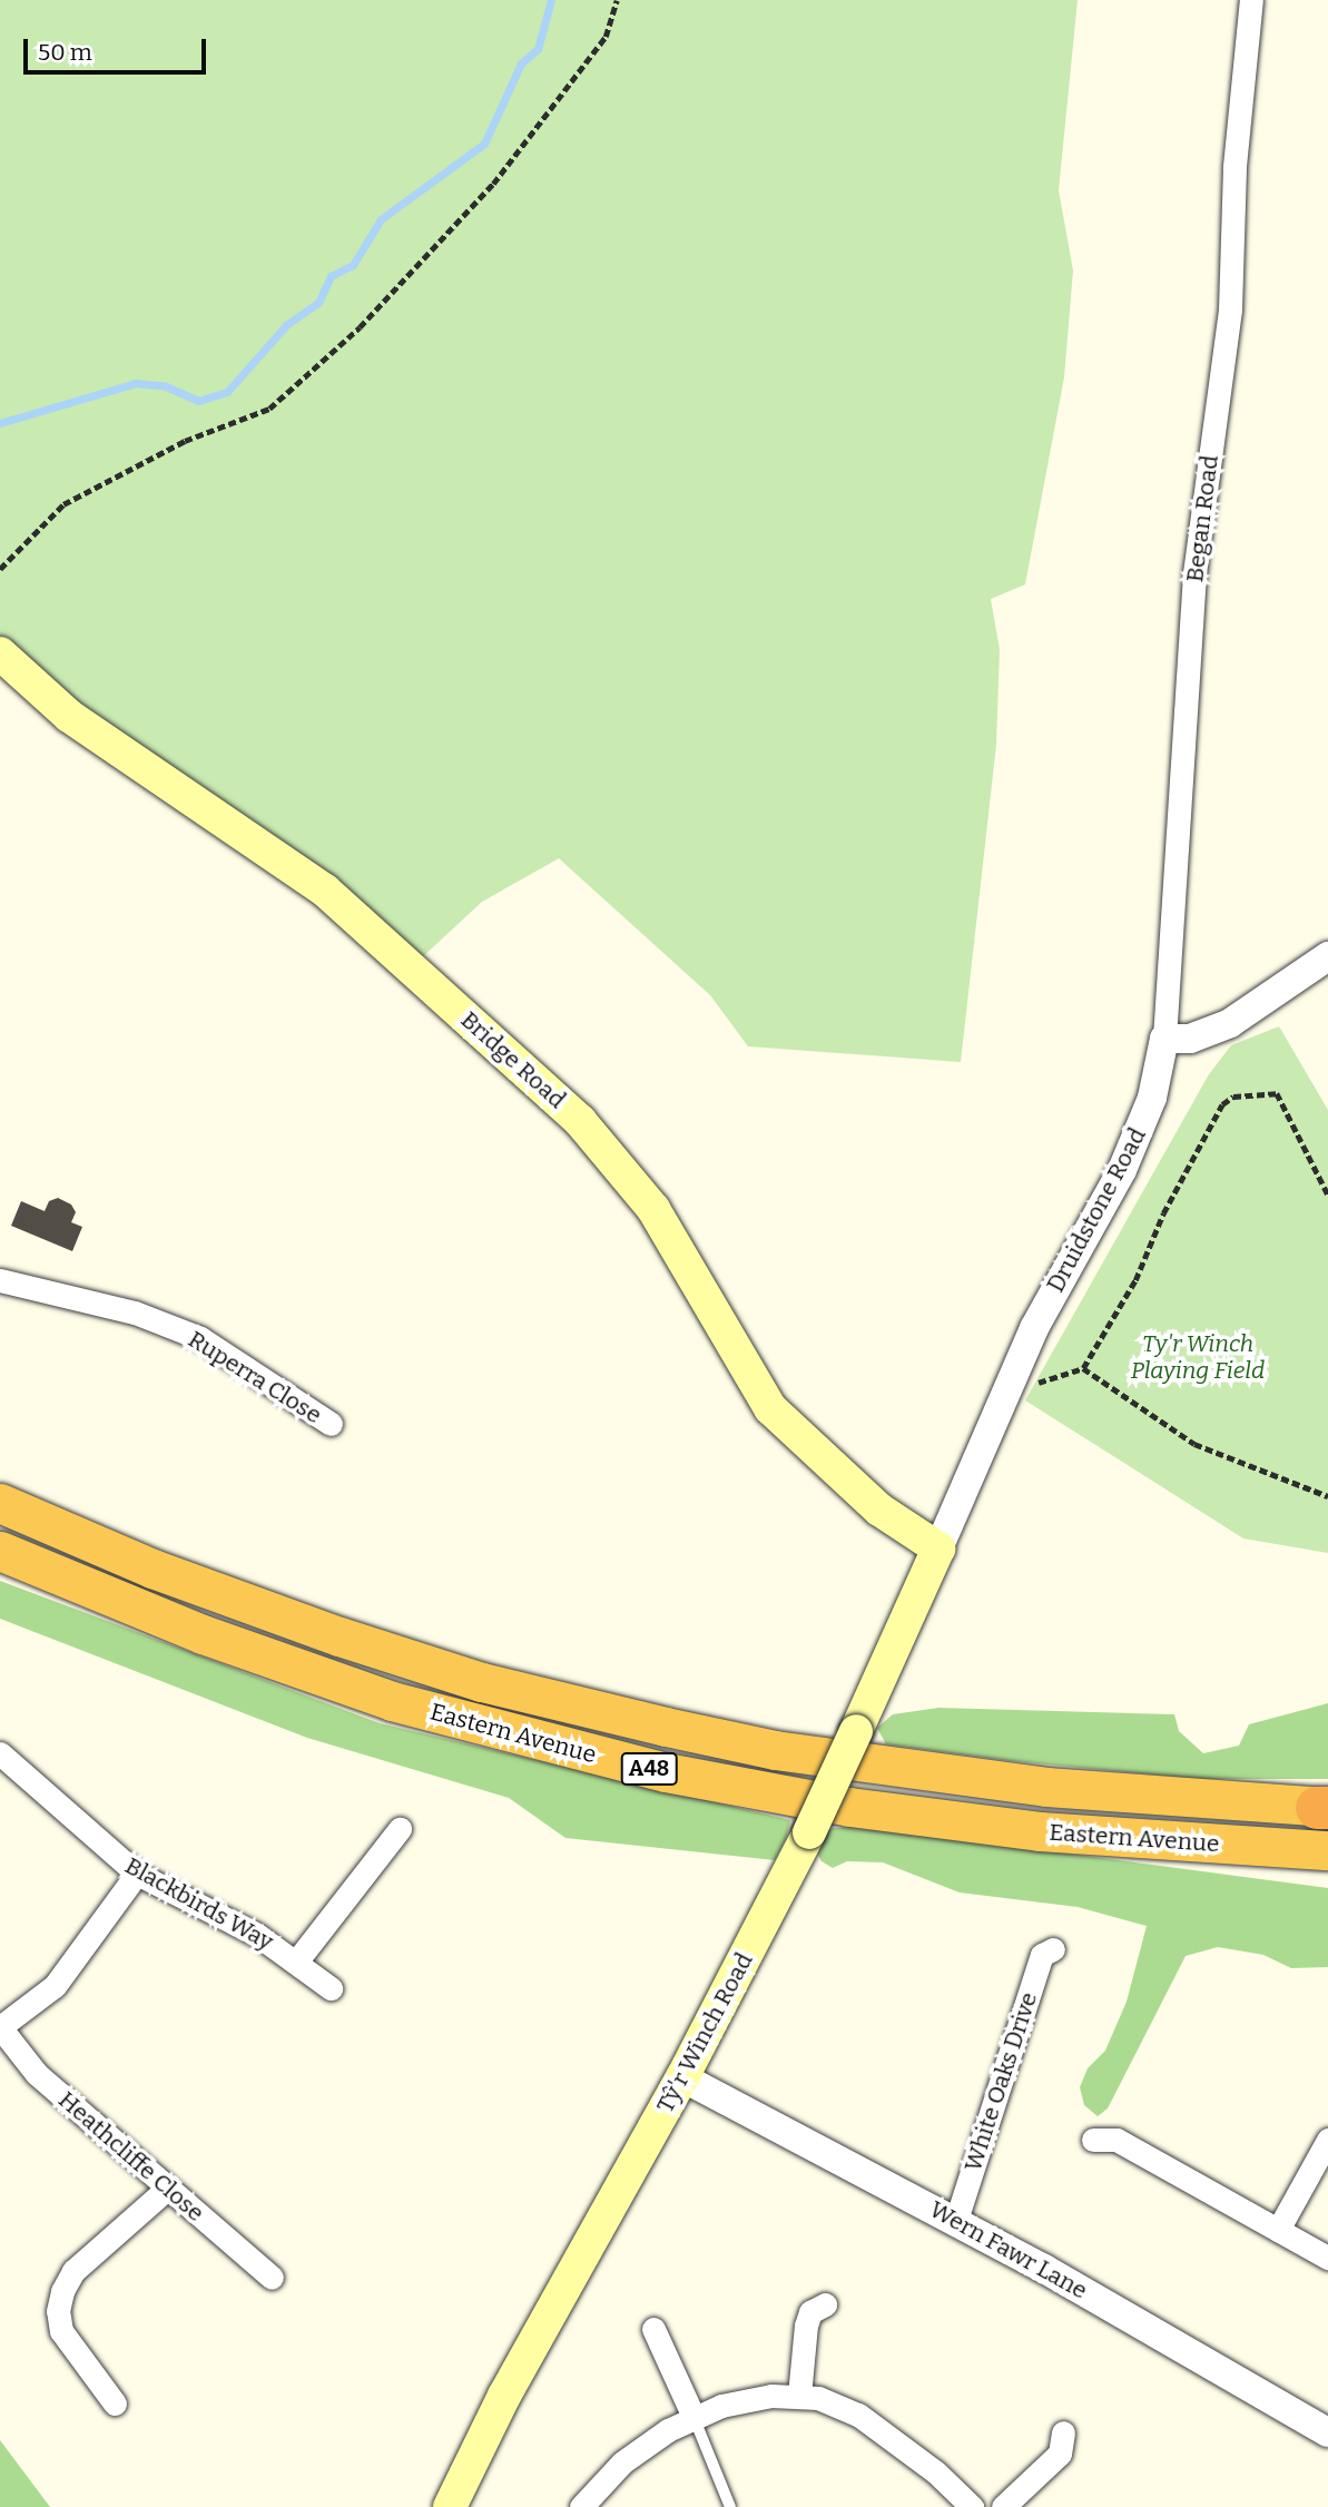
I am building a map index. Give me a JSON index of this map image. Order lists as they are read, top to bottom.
{
  "streets": {
    "highway": ["Eastern Avenue", "A48"],
    "main road": ["Bridge Road", "Tŷ'r Winch Road"],
    "street": [
      "Began Road",
      "Druidstone Road",
      "Ruperra Close",
      "Blackbirds Way",
      "White Oaks Drive",
      "Heathcliffe Close",
      "Wern Fawr Lane"
    ]
  },
  "crossings": [
    ["Began Road", "Druidstone Road"],
    ["Bridge Road", "Druidstone Road"],
    ["Bridge Road", "Tŷ'r Winch Road"],
    ["Druidstone Road", "Tŷ'r Winch Road"],
    ["Tŷ'r Winch Road", "Wern Fawr Lane"],
    ["White Oaks Drive", "Wern Fawr Lane"]
  ],
  "parks": ["Ty'r Winch Playing Field"],
  "scale_bar": "50 m"
}
